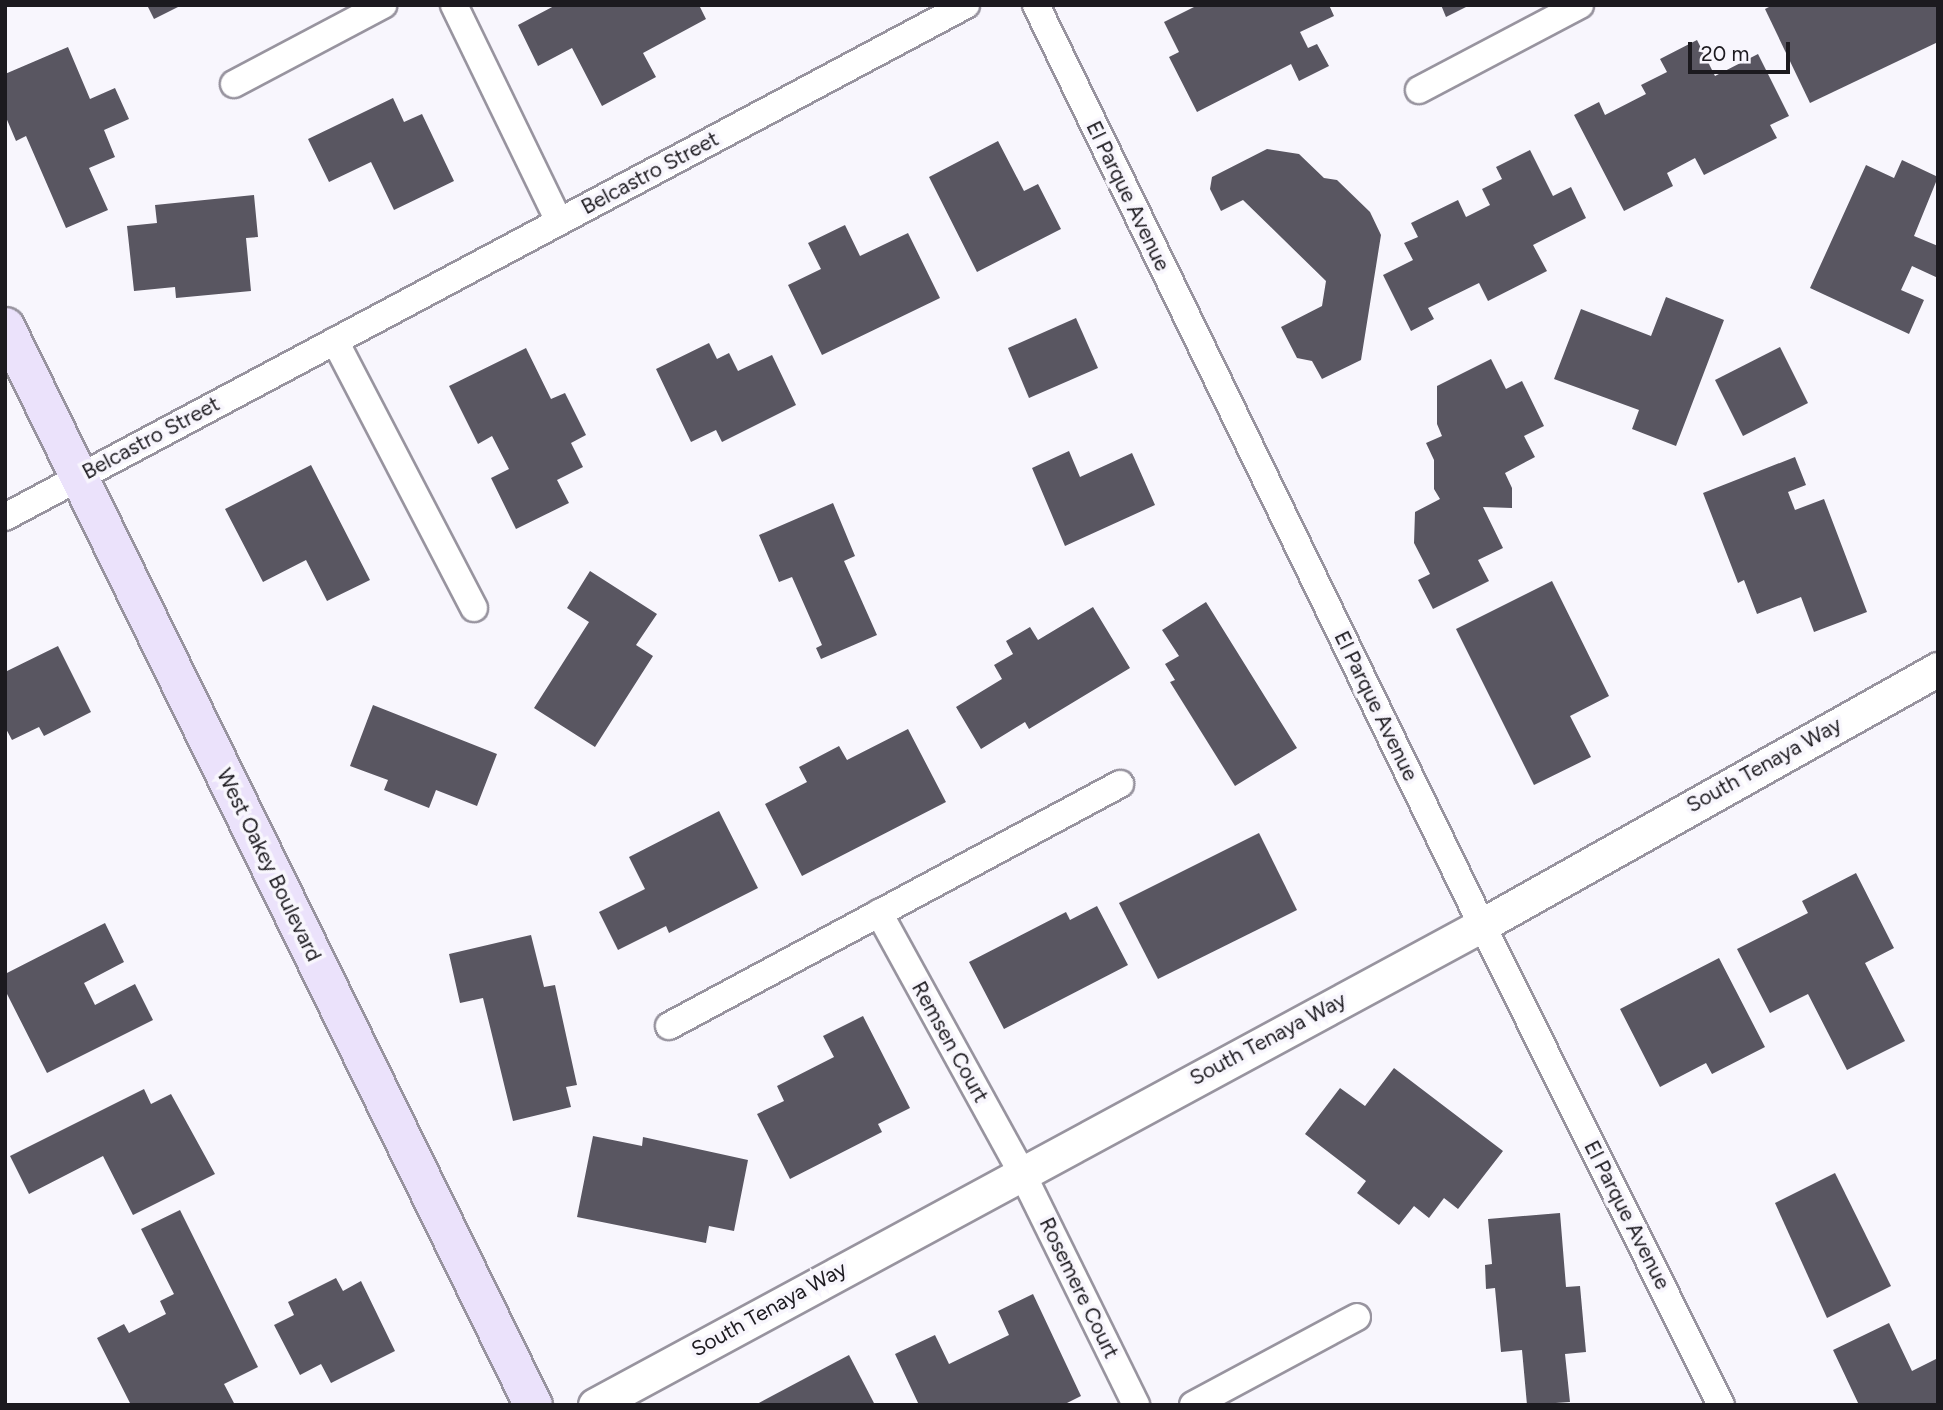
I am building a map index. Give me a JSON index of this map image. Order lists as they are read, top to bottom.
{
  "streets": {
    "main road": ["West Oakey Boulevard"],
    "street": [
      "Belcastro Street",
      "El Parque Avenue",
      "South Tenaya Way",
      "Remsen Court",
      "Rosemere Court"
    ]
  },
  "crossings": [
    ["Belcastro Street", "West Oakey Boulevard"],
    ["El Parque Avenue", "South Tenaya Way"],
    ["South Tenaya Way", "Remsen Court"],
    ["South Tenaya Way", "Rosemere Court"],
    ["Remsen Court", "Rosemere Court"]
  ],
  "scale_bar": "20 m"
}
